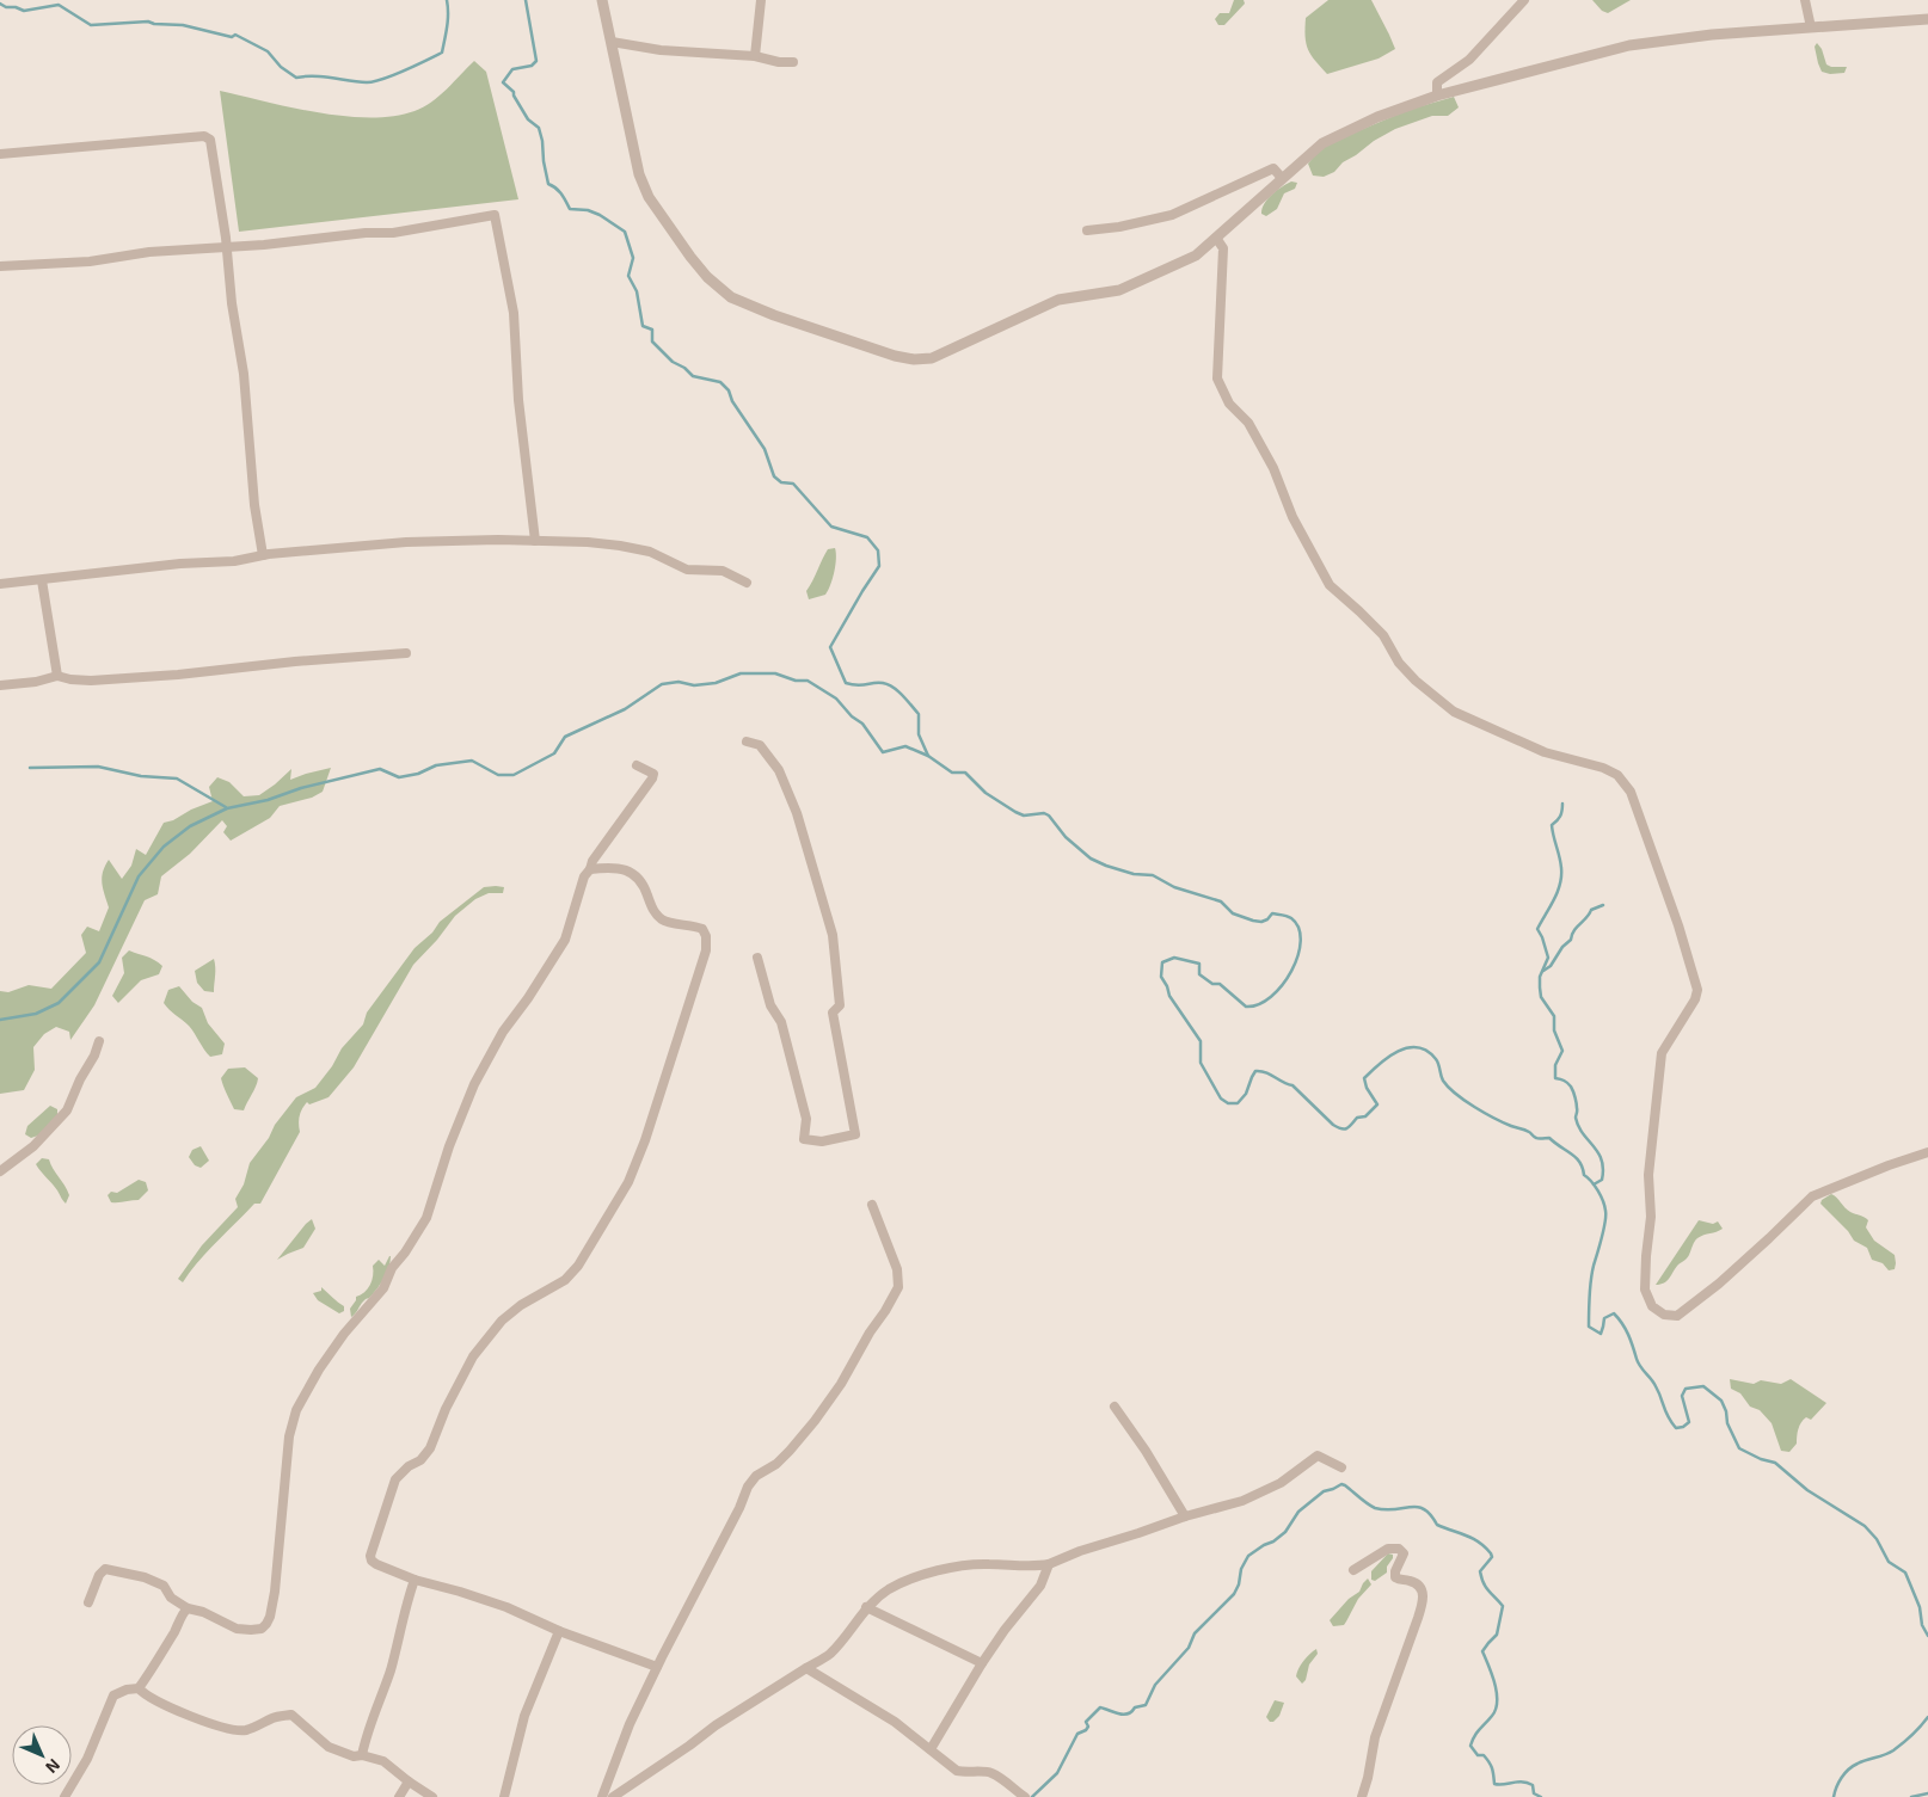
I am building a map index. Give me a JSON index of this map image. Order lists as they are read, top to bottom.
{
  "north": "bottom right"
}
